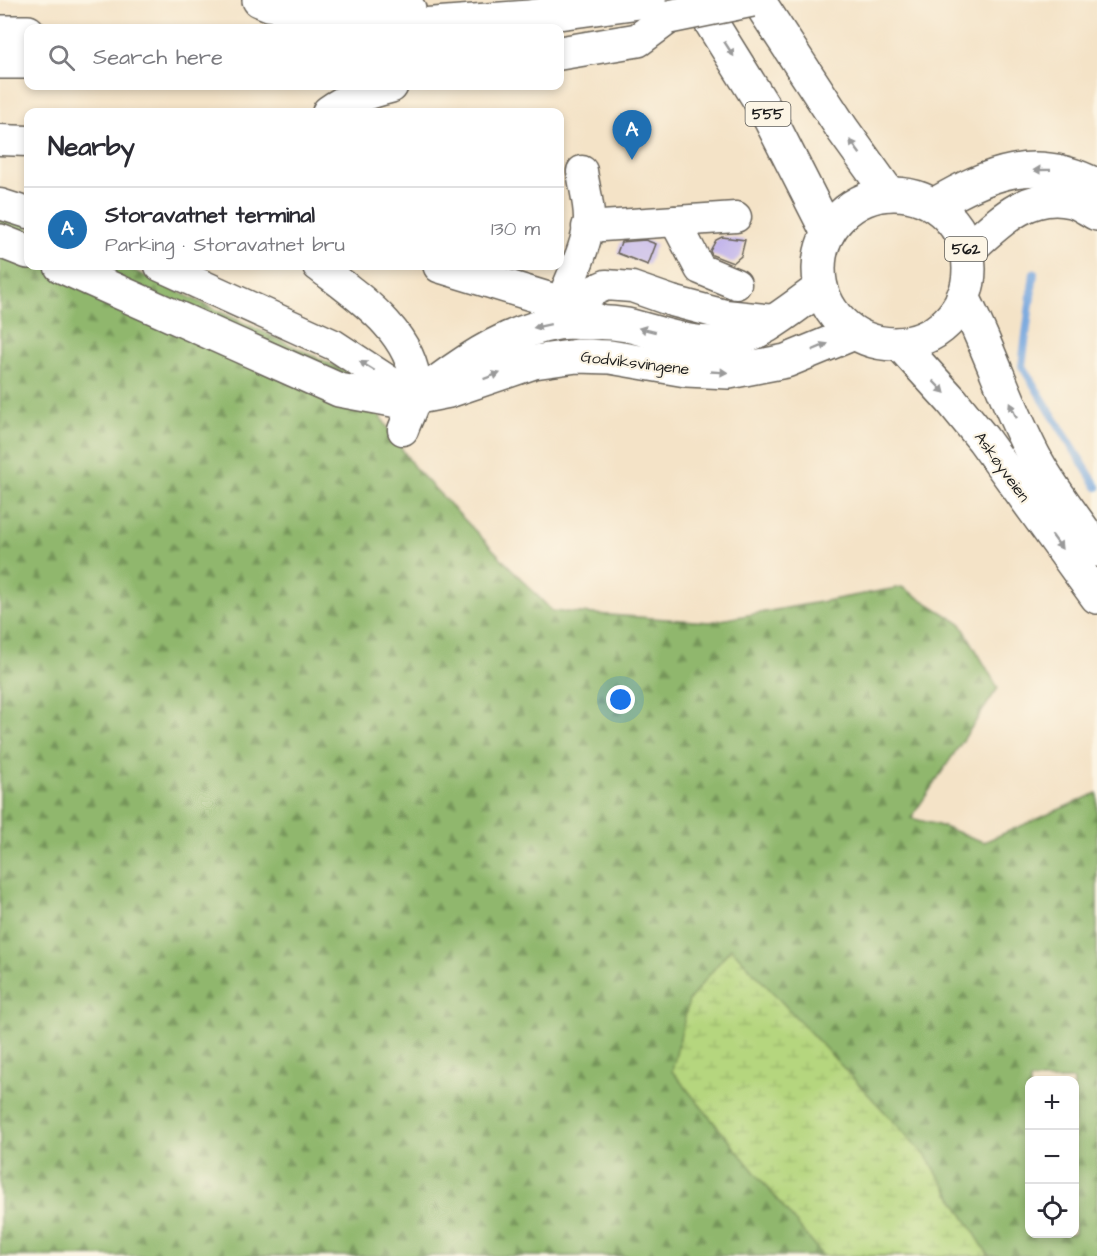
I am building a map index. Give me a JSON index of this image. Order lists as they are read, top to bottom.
{
  "streets": {
    "main road": [
      "555",
      "562",
      "Godviksvingene",
      "Askøyveien"
    ]
  },
  "crossings": [
    ["555", "562"],
    ["555", "Godviksvingene"],
    ["555", "Askøyveien"],
    ["562", "Godviksvingene"],
    ["562", "Askøyveien"],
    ["Godviksvingene", "Askøyveien"]
  ],
  "page": {
    "search": "Search here",
    "heading": "Nearby",
    "pins": "A",
    "list": [
      {
        "mark": "A",
        "name": "Storavatnet terminal",
        "note": "Parking · Storavatnet bru",
        "value": "130 m"
      }
    ],
    "map_buttons": ["+", "−"]
  }
}
